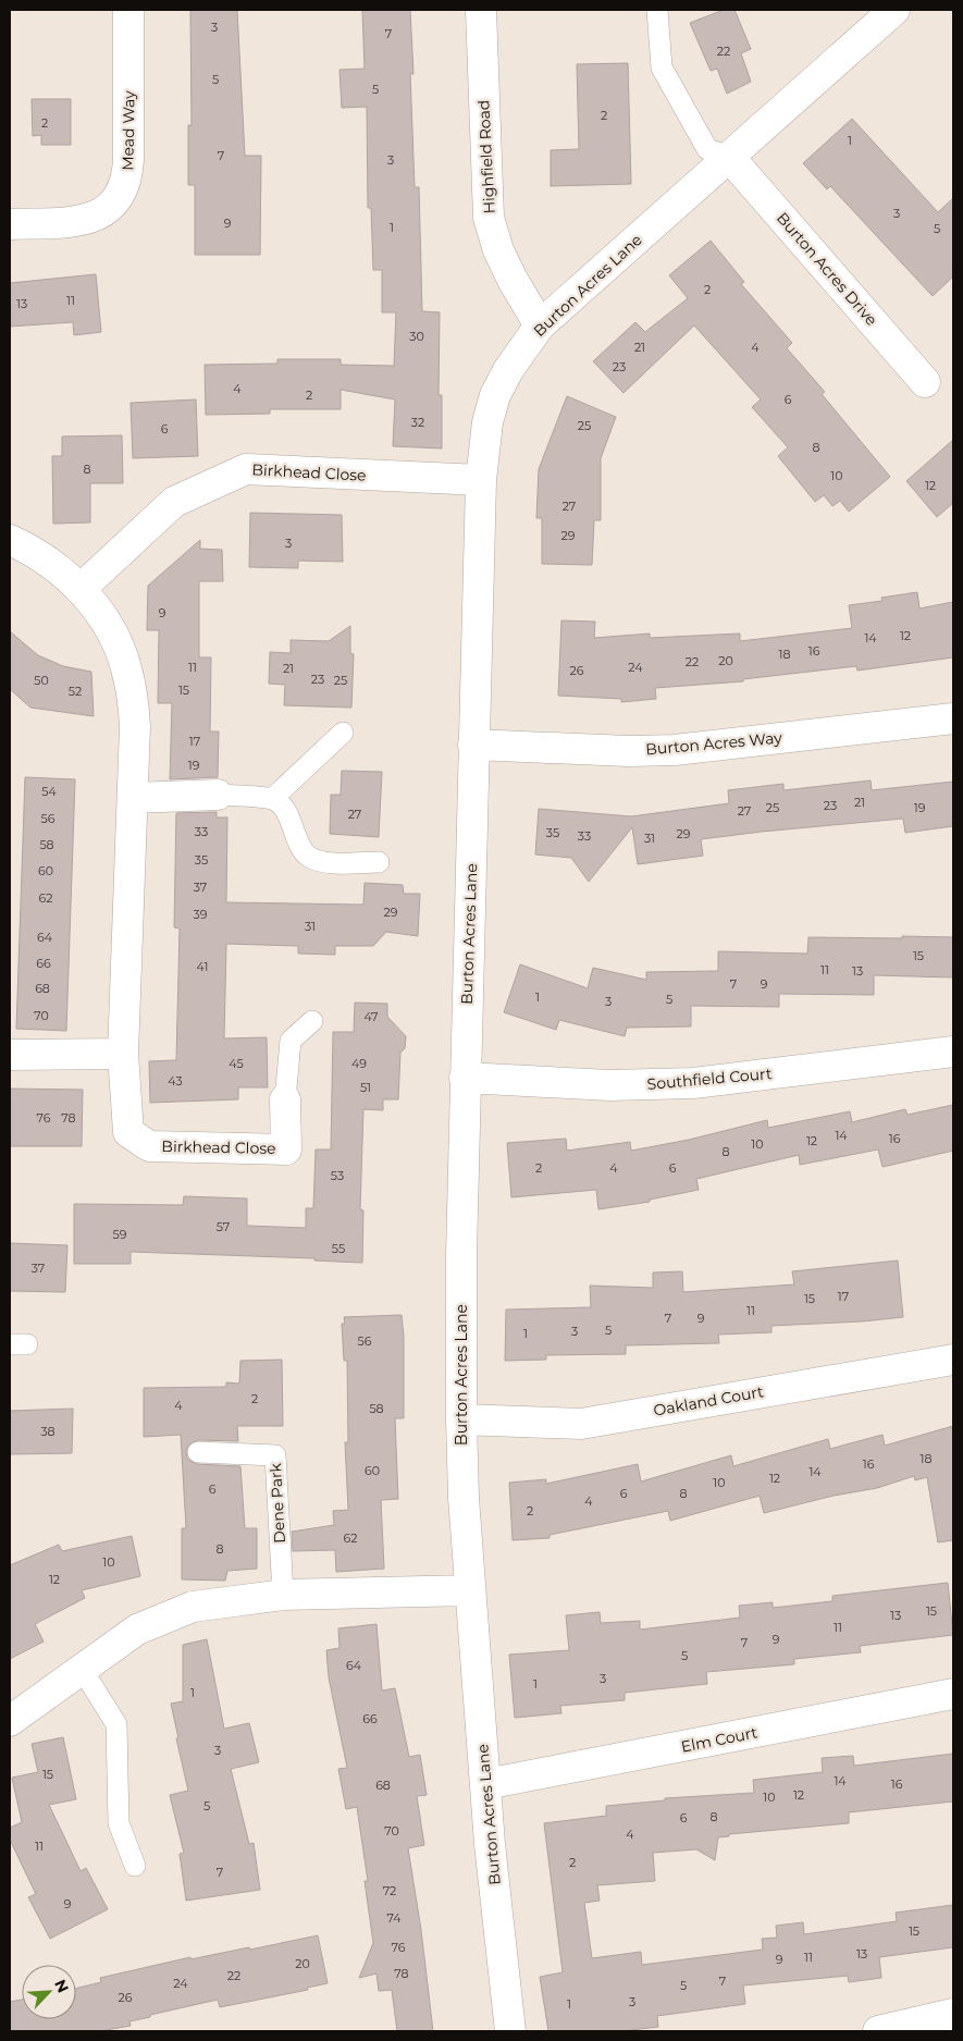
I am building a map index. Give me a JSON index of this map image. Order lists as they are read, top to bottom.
{
  "streets": {
    "street": [
      "Mead Way",
      "Highfield Road",
      "Burton Acres Drive",
      "Burton Acres Lane",
      "Birkhead Close",
      "Burton Acres Way",
      "Southfield Court",
      "Oakland Court",
      "Elm Court"
    ],
    "lane": ["Dene Park"]
  },
  "crossings": [
    ["Highfield Road", "Burton Acres Lane"],
    ["Burton Acres Drive", "Burton Acres Lane"],
    ["Burton Acres Lane", "Birkhead Close"],
    ["Burton Acres Lane", "Burton Acres Way"],
    ["Burton Acres Lane", "Southfield Court"],
    ["Burton Acres Lane", "Oakland Court"],
    ["Burton Acres Lane", "Elm Court"]
  ],
  "house_numbers": [
    "3",
    "7",
    "22",
    "5",
    "5",
    "2",
    "2",
    "1",
    "7",
    "3",
    "3",
    "9",
    "1",
    "5",
    "2",
    "11",
    "13",
    "30",
    "21",
    "4",
    "23",
    "4",
    "2",
    "6",
    "32",
    "25",
    "6",
    "8",
    "8",
    "10",
    "12",
    "27",
    "29",
    "3",
    "9",
    "12",
    "14",
    "16",
    "18",
    "20",
    "22",
    "11",
    "24",
    "21",
    "26",
    "23",
    "50",
    "25",
    "15",
    "52",
    "17",
    "19",
    "54",
    "21",
    "23",
    "25",
    "19",
    "27",
    "27",
    "56",
    "33",
    "35",
    "29",
    "33",
    "31",
    "58",
    "35",
    "60",
    "37",
    "62",
    "29",
    "39",
    "31",
    "64",
    "15",
    "66",
    "41",
    "11",
    "13",
    "7",
    "9",
    "68",
    "1",
    "5",
    "3",
    "70",
    "47",
    "45",
    "49",
    "43",
    "51",
    "76",
    "78",
    "14",
    "16",
    "12",
    "10",
    "8",
    "2",
    "4",
    "6",
    "53",
    "57",
    "59",
    "55",
    "37",
    "17",
    "15",
    "11",
    "7",
    "9",
    "5",
    "3",
    "1",
    "56",
    "2",
    "4",
    "58",
    "38",
    "18",
    "16",
    "60",
    "14",
    "12",
    "10",
    "6",
    "6",
    "8",
    "4",
    "2",
    "62",
    "8",
    "10",
    "12",
    "15",
    "13",
    "11",
    "9",
    "7",
    "5",
    "64",
    "3",
    "1",
    "1",
    "66",
    "3",
    "15",
    "14",
    "16",
    "68",
    "12",
    "10",
    "5",
    "8",
    "6",
    "70",
    "4",
    "11",
    "2",
    "7",
    "72",
    "9",
    "74",
    "15",
    "76",
    "13",
    "11",
    "9",
    "20",
    "78",
    "22",
    "7",
    "24",
    "5",
    "26",
    "3",
    "1"
  ],
  "north": "top right"
}
